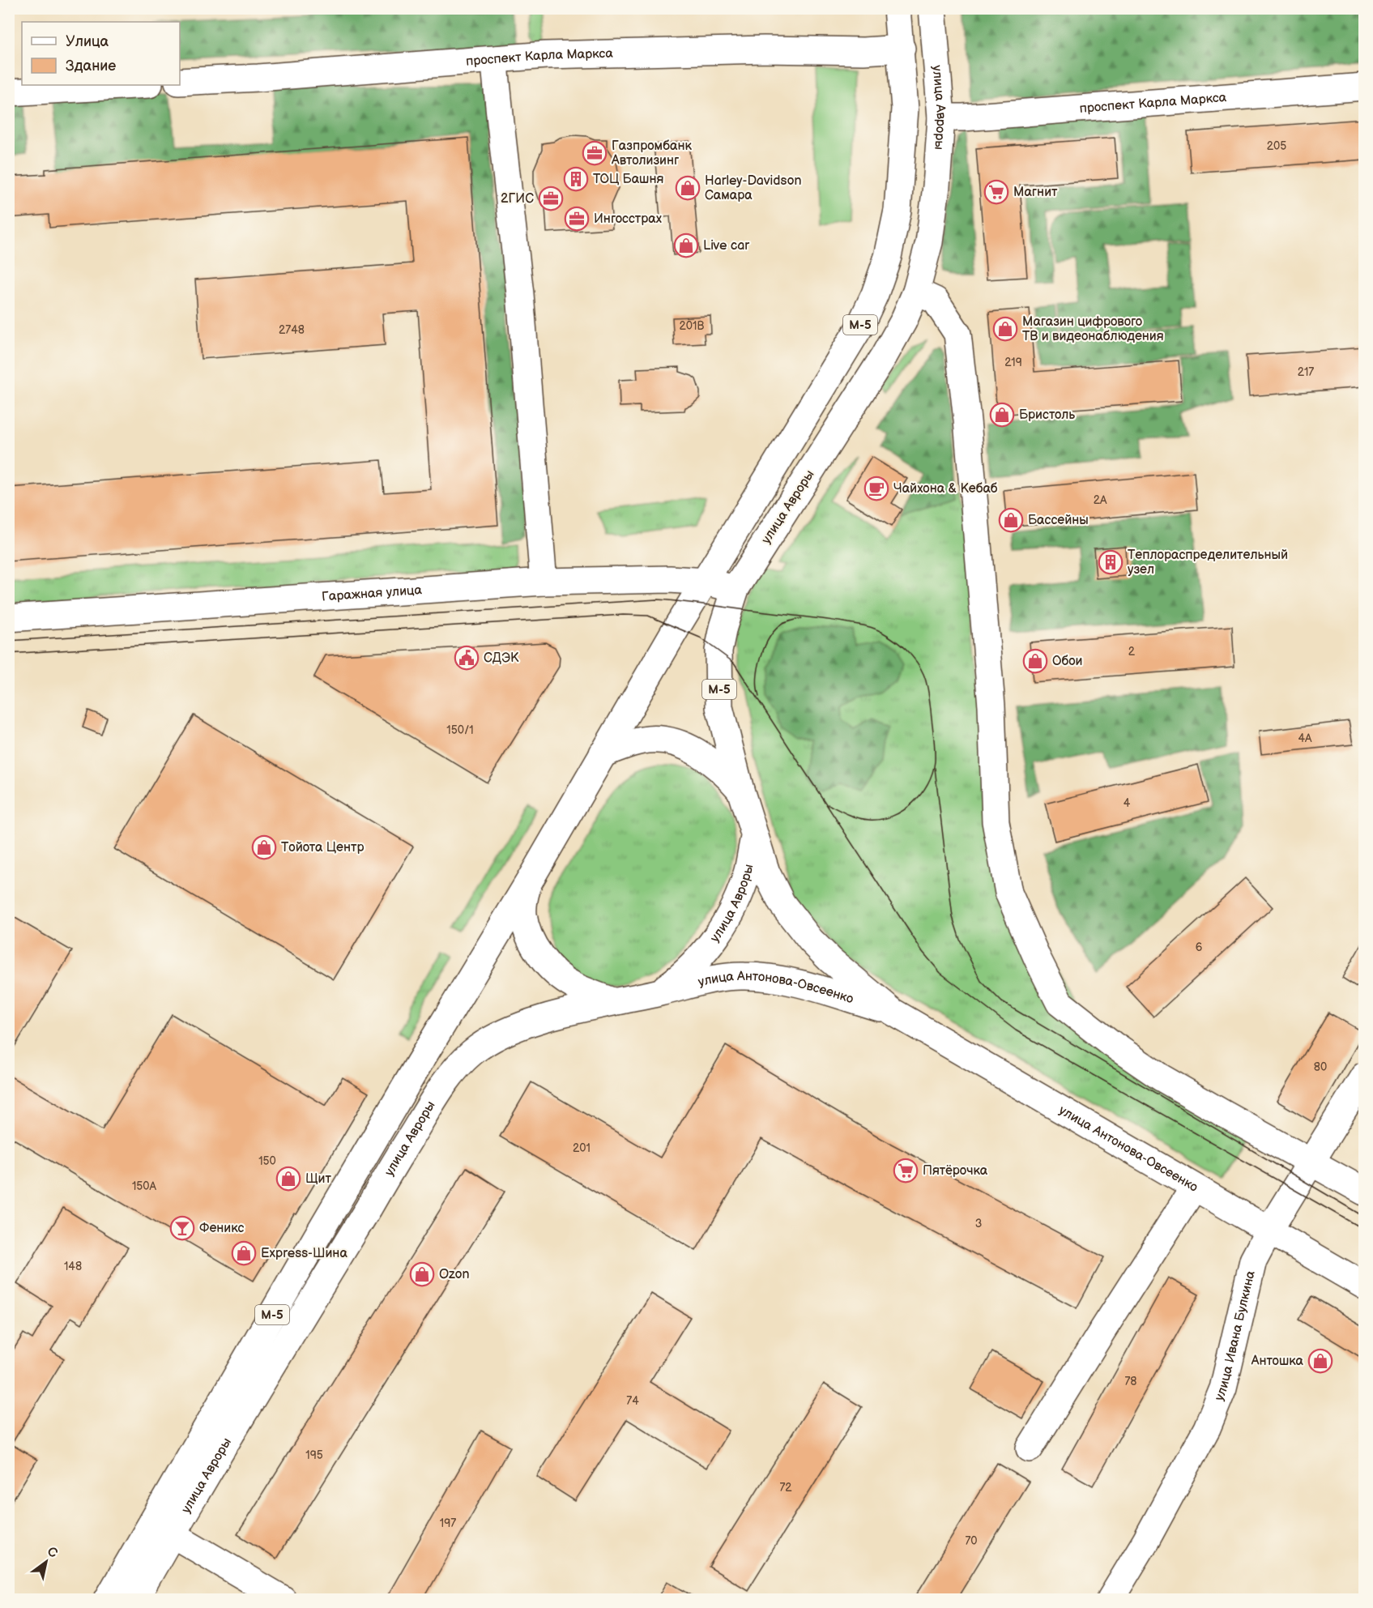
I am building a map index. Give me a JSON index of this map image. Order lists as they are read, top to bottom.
{
  "streets": {
    "main road": [
      "проспект Карла Маркса",
      "улица Авроры",
      "М-5",
      "Гаражная улица",
      "улица Антонова-Овсеенко",
      "улица Ивана Булкина"
    ]
  },
  "crossings": [
    ["проспект Карла Маркса", "улица Авроры"],
    ["улица Авроры", "Гаражная улица"],
    ["улица Авроры", "улица Антонова-Овсеенко"],
    ["улица Антонова-Овсеенко", "улица Ивана Булкина"]
  ],
  "places": {
    "office": ["Газпромбанк Автолизинг", "2ГИС", "Ингосстрах"],
    "building": ["ТОЦ Башня", "Теплораспределительный узел"],
    "shop": [
      "Harley-Davidson Самара",
      "Live car",
      "Магазин цифрового ТВ и видеонаблюдения",
      "Бристоль",
      "Бассейны",
      "Обои",
      "Тойота Центр",
      "Щит",
      "Express-Шина",
      "Ozon",
      "Антошка"
    ],
    "supermarket": ["Магнит", "Пятёрочка"],
    "cafe": ["Чайхона & Кебаб"],
    "public building": ["СДЭК"],
    "bar": ["Феникс"]
  },
  "house_numbers": [
    "205",
    "201В",
    "2748",
    "219",
    "217",
    "2А",
    "2",
    "150/1",
    "4А",
    "4",
    "6",
    "80",
    "201",
    "150",
    "150А",
    "3",
    "148",
    "78",
    "74",
    "195",
    "72",
    "197",
    "70"
  ],
  "legend": ["Улица", "Здание"],
  "north": "top right"
}
